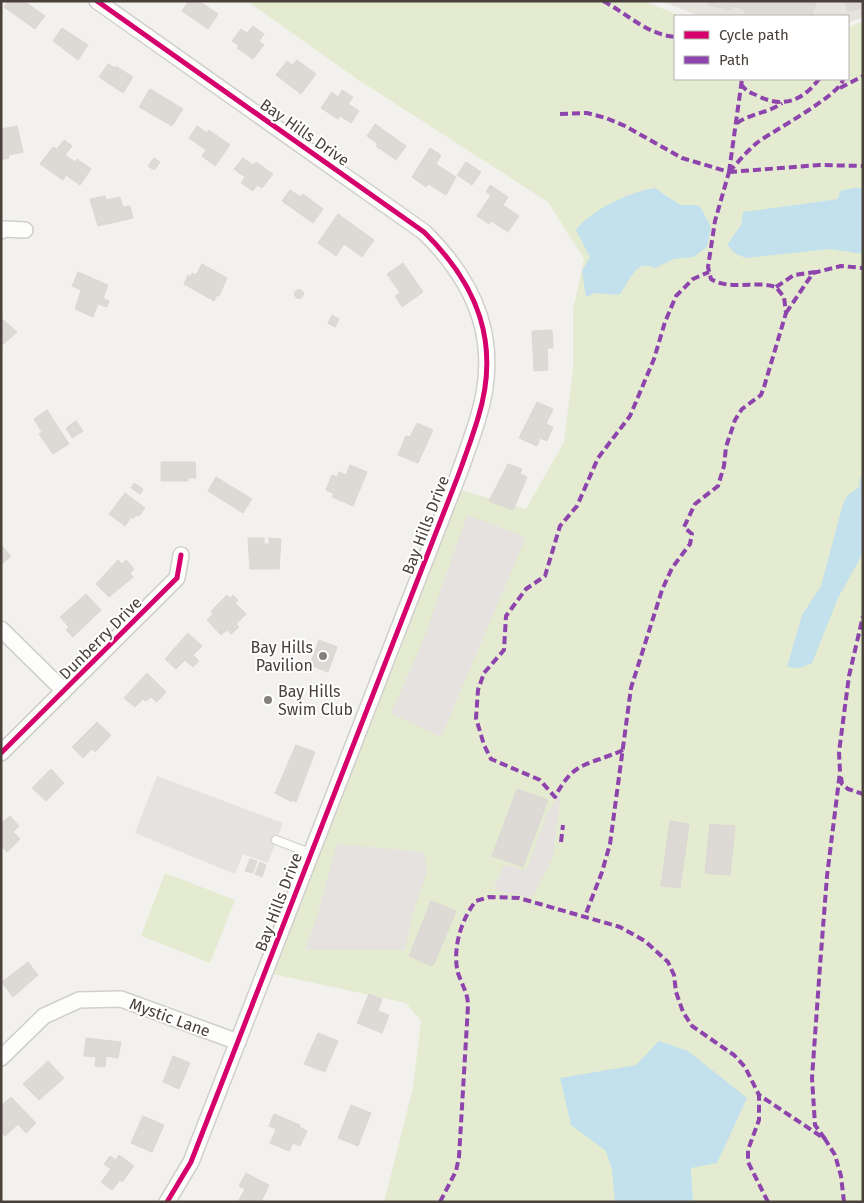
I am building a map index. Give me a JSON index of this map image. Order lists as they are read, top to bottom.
{
  "streets": {
    "street": ["Bay Hills Drive", "Dunberry Drive", "Mystic Lane"]
  },
  "crossings": [
    ["Bay Hills Drive", "Mystic Lane"]
  ],
  "places": ["Bay Hills Pavilion", "Bay Hills Swim Club"],
  "legend": ["Cycle path", "Path"]
}
